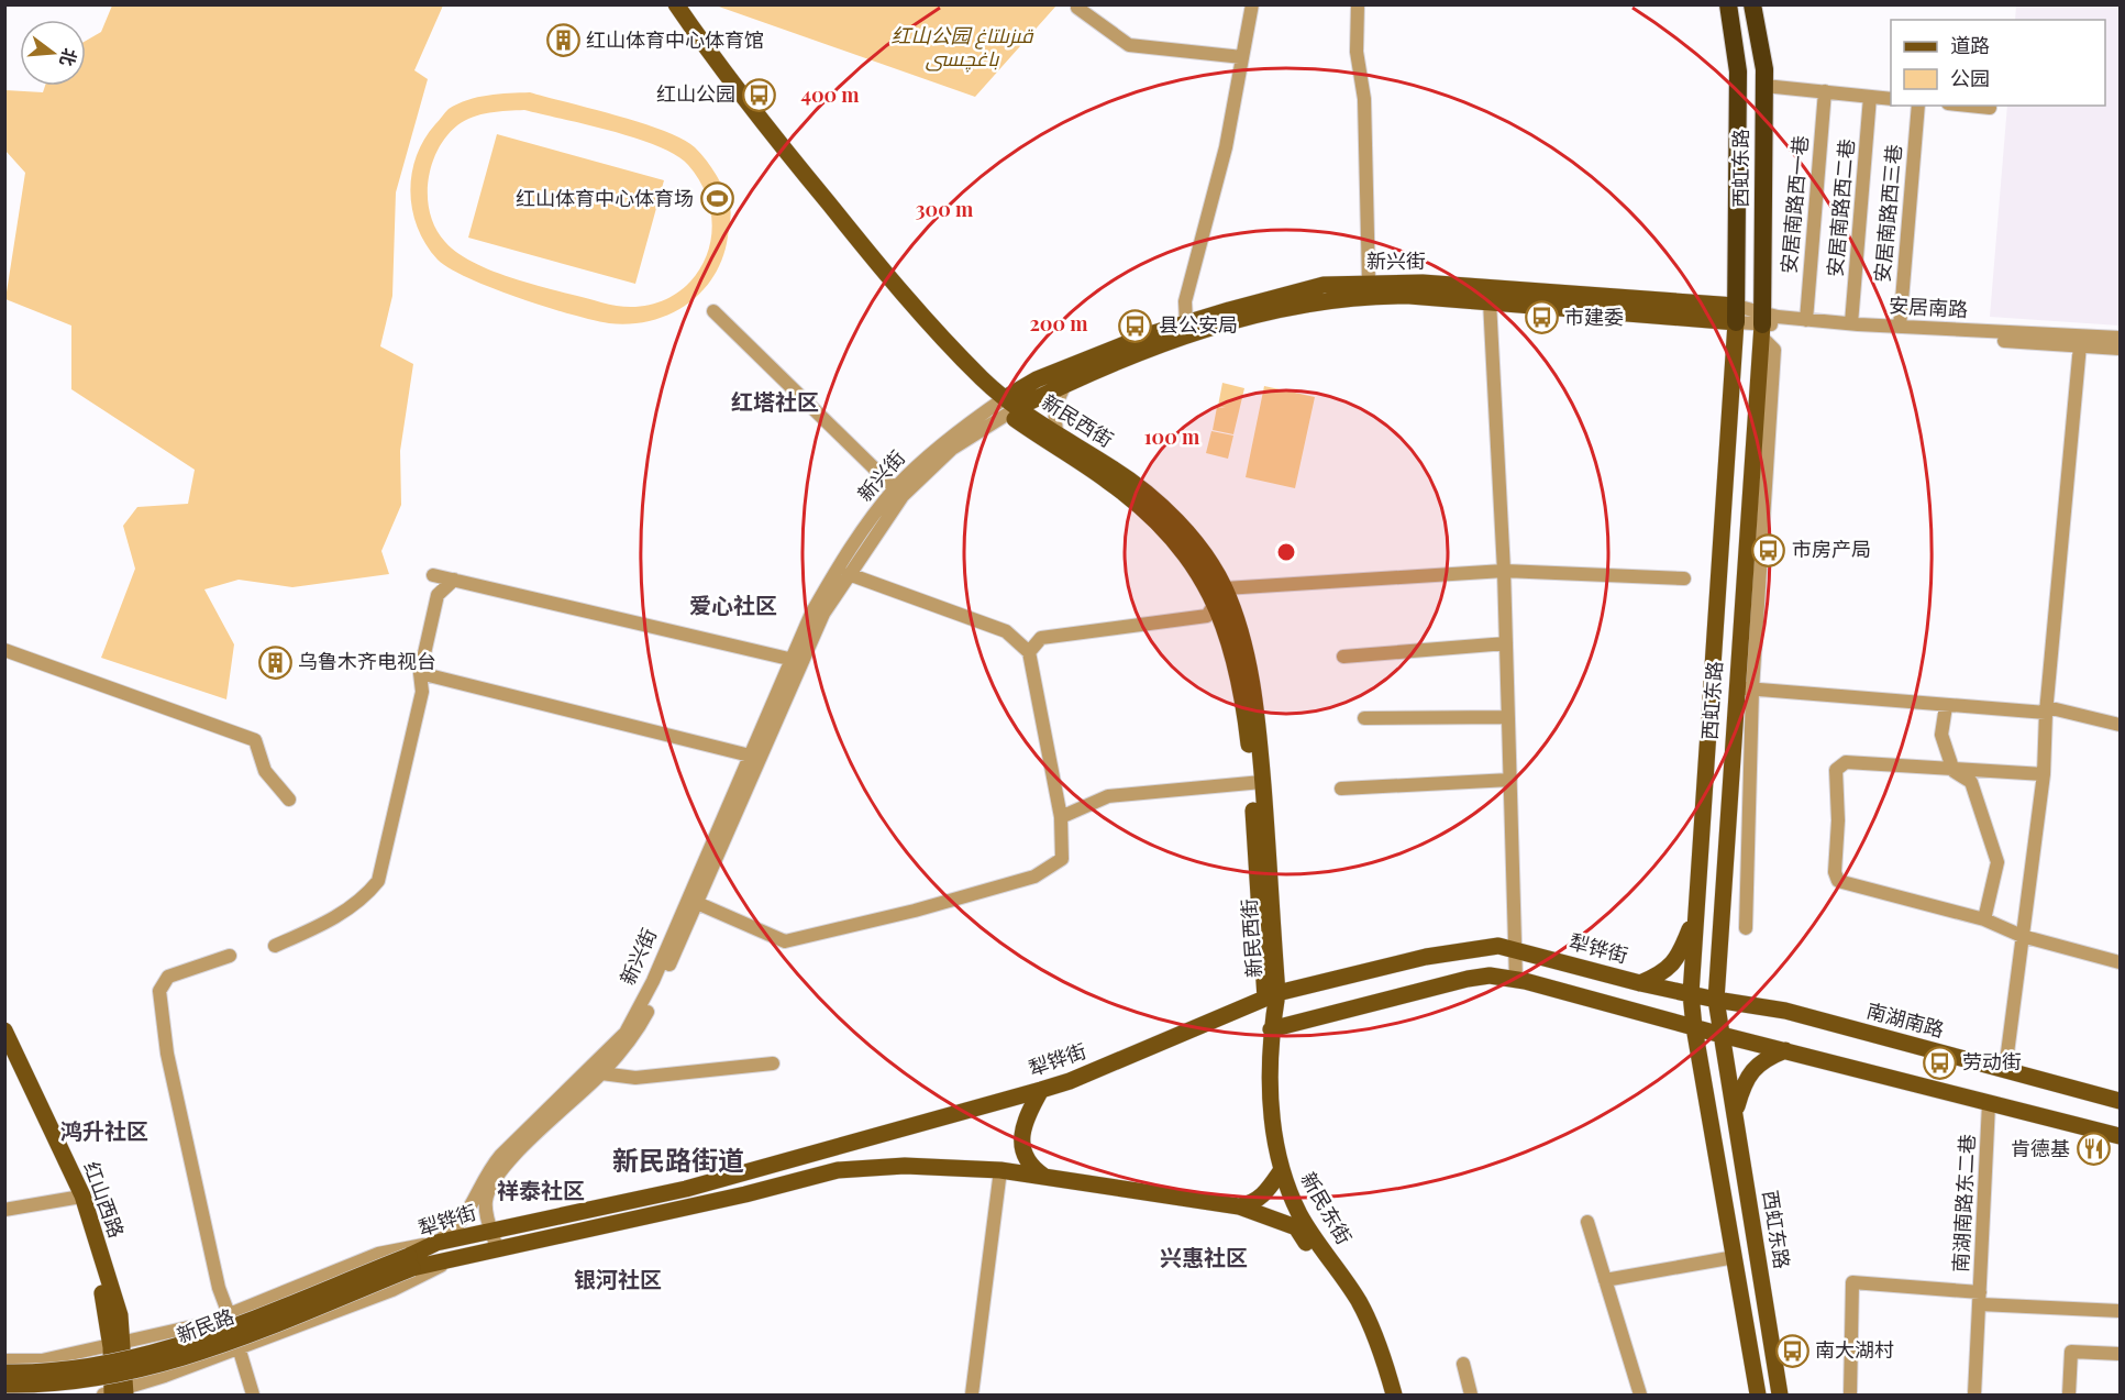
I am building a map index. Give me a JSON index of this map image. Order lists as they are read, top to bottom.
{
  "streets": {
    "highway": ["西虹东路"],
    "main road": [
      "新兴街",
      "新民西街",
      "犁铧街",
      "南湖南路",
      "红山西路",
      "新民东街",
      "新民路"
    ],
    "street": [
      "安居南路西一巷",
      "安居南路西二巷",
      "安居南路西三巷",
      "安居南路",
      "南湖南路东二巷"
    ]
  },
  "crossings": [
    ["西虹东路", "新兴街"],
    ["西虹东路", "安居南路"],
    ["西虹东路", "犁铧街"],
    ["西虹东路", "南湖南路"],
    ["安居南路西一巷", "安居南路"],
    ["安居南路西二巷", "安居南路"],
    ["安居南路西三巷", "安居南路"],
    ["新兴街", "安居南路"],
    ["新兴街", "新民西街"],
    ["新兴街", "犁铧街"],
    ["新民西街", "犁铧街"],
    ["新民西街", "新民东街"],
    ["犁铧街", "南湖南路"],
    ["犁铧街", "新民东街"],
    ["犁铧街", "新民路"]
  ],
  "districts": [
    "红塔社区",
    "爱心社区",
    "鸿升社区",
    "新民路街道",
    "祥泰社区",
    "兴惠社区",
    "银河社区"
  ],
  "parks": ["红山公园 قىزىلتاغ باغچىسى"],
  "places": {
    "building": ["红山体育中心体育馆", "乌鲁木齐电视台"],
    "bus stop": [
      "红山公园",
      "市建委",
      "县公安局",
      "市房产局",
      "劳动街",
      "南大湖村"
    ],
    "sports": ["红山体育中心体育场"],
    "restaurant": ["肯德基"]
  },
  "legend": ["道路", "公园"],
  "north": "right",
  "rings": [
    "400 m",
    "300 m",
    "200 m",
    "100 m"
  ]
}
